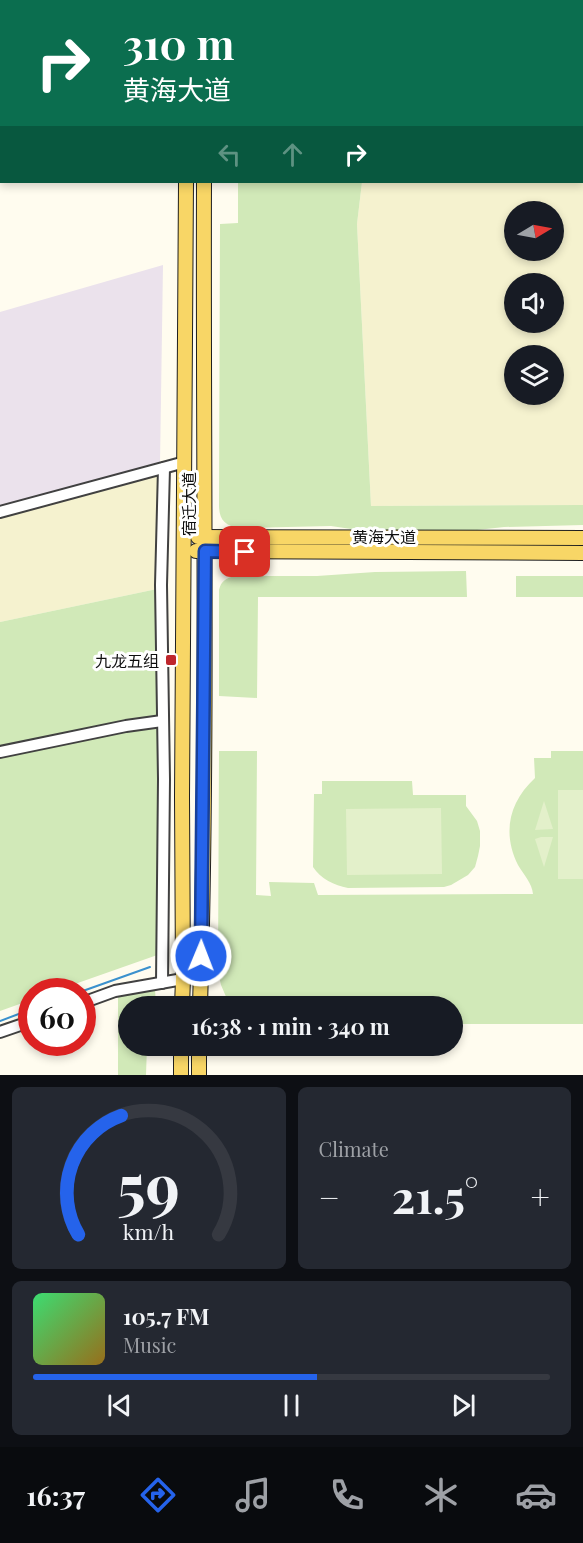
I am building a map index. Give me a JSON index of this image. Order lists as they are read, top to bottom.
{
  "streets": {
    "main road": ["宿迁大道", "黄海大道"]
  },
  "crossings": [
    ["宿迁大道", "黄海大道"]
  ],
  "places": {
    "transit": ["九龙五组"]
  },
  "north": "right",
  "page": {
    "turn": ["310 m", "黄海大道"],
    "limit": "60",
    "trip": "16:38 · 1 min · 340 m",
    "tile": "Climate",
    "heat": ["−", "21.5°", "+"],
    "song": ["105.7 FM", "Music"],
    "tabs": "16:37",
    "gauge": ["59", "km/h"]
  }
}
